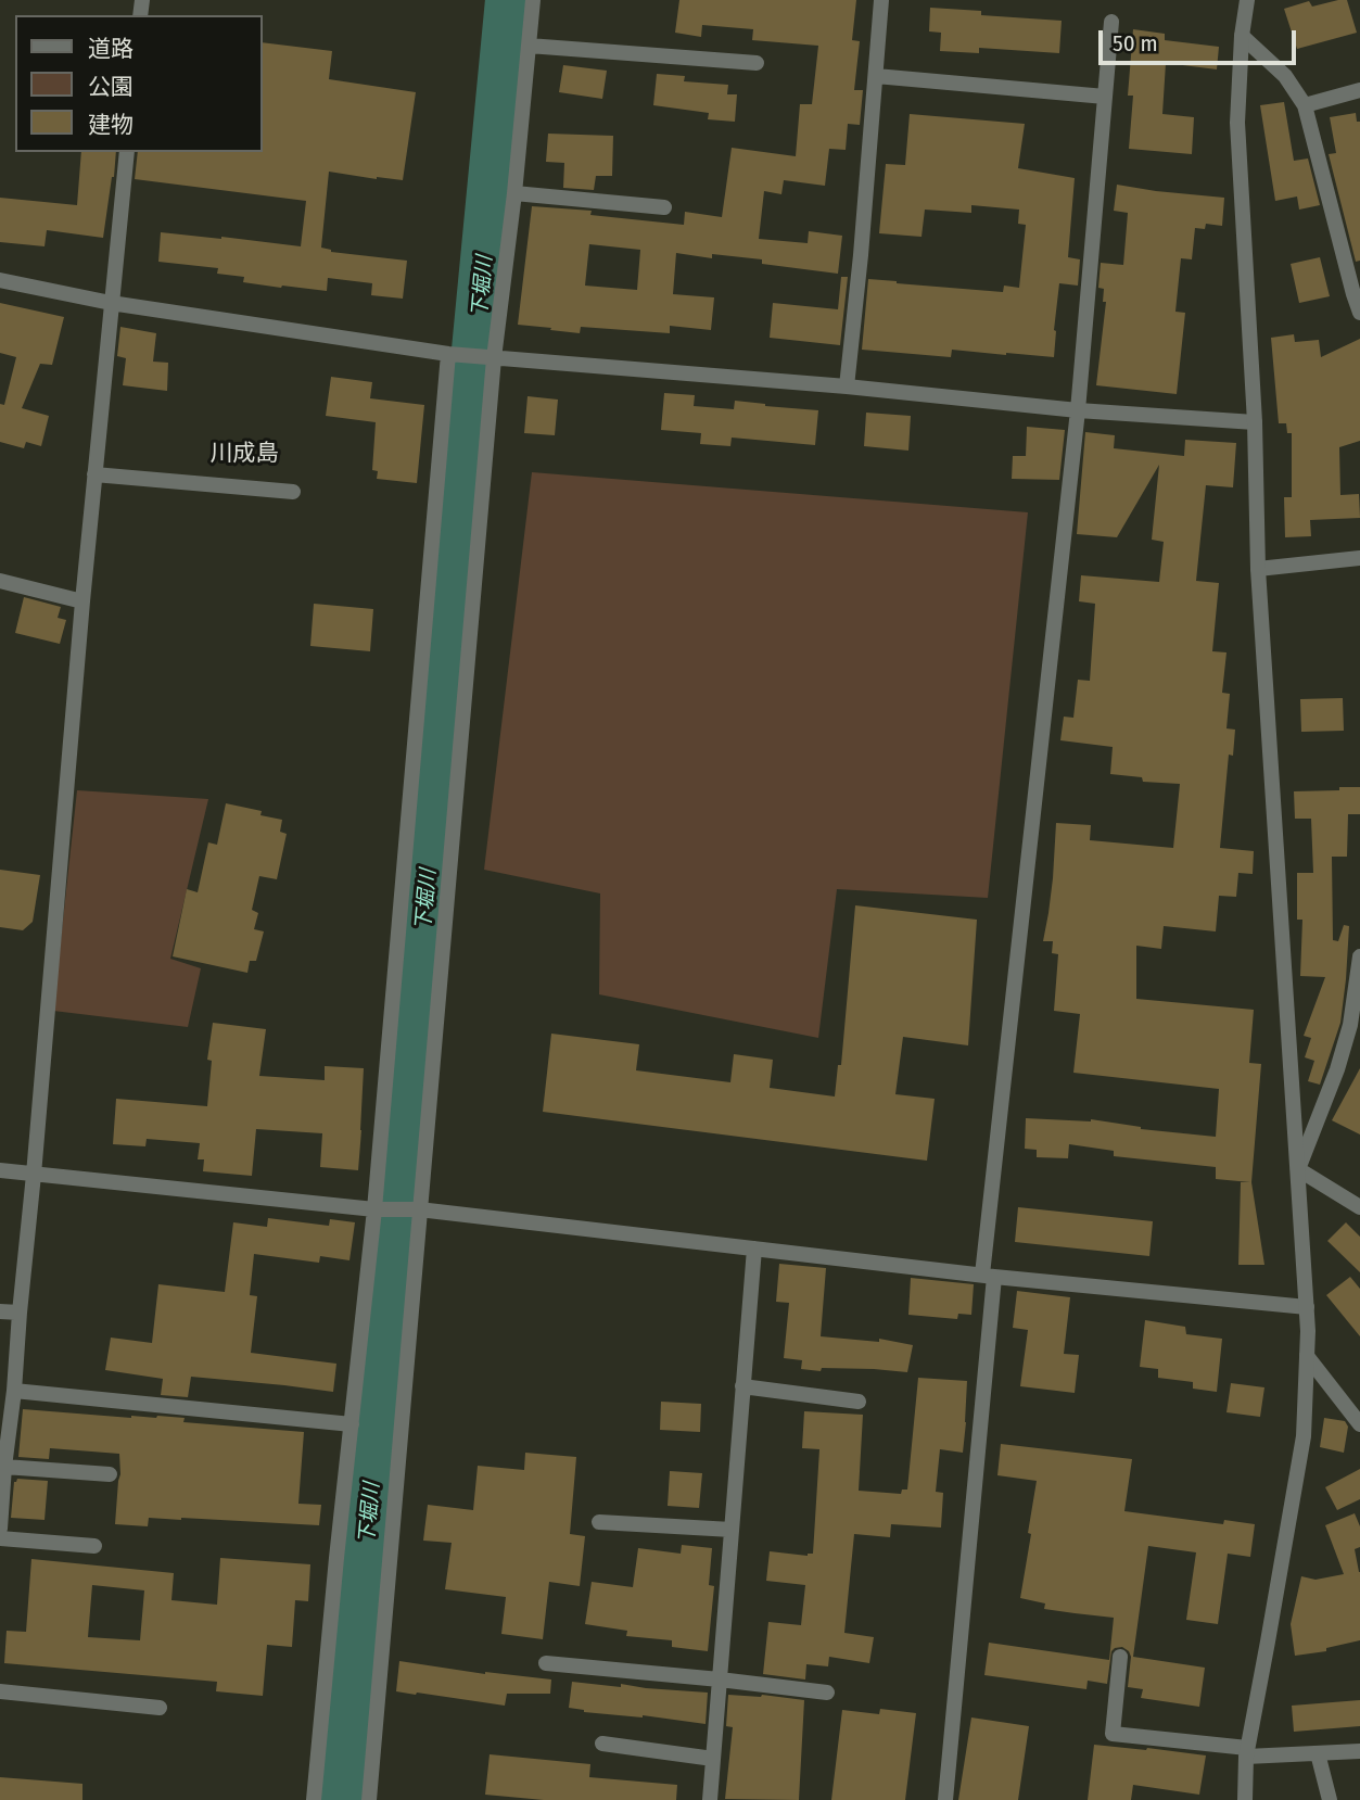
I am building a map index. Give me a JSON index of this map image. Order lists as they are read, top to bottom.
{
  "districts": ["川成島"],
  "water": ["下堀川"],
  "legend": ["道路", "公園", "建物"],
  "scale_bar": "50 m"
}
